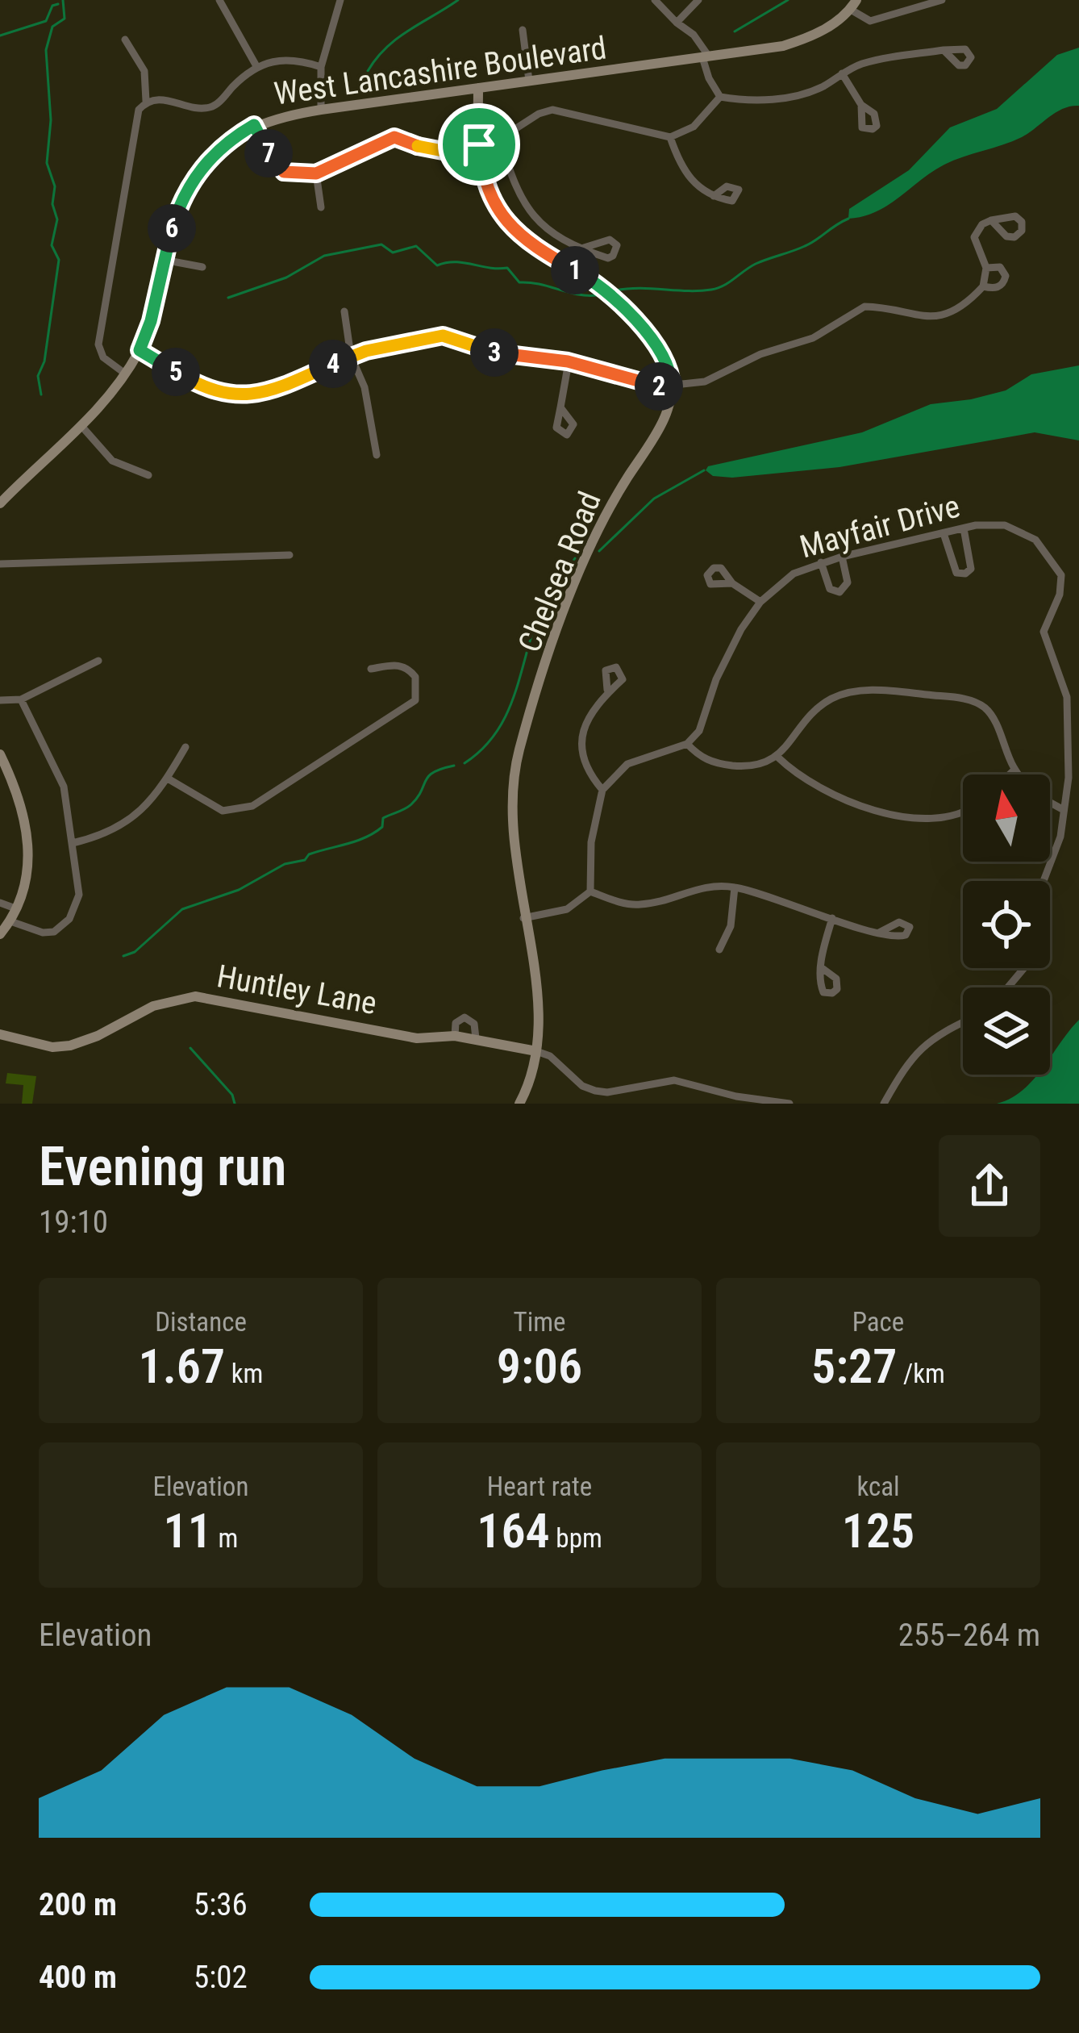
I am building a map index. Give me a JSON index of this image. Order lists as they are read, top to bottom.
{
  "streets": {
    "street": [
      "West Lancashire Boulevard",
      "Mayfair Drive",
      "Chelsea Road",
      "Huntley Lane"
    ]
  },
  "crossings": [
    ["Chelsea Road", "Huntley Lane"]
  ],
  "north": "top",
  "page": {
    "pins": [
      "7",
      "6",
      "1",
      "3",
      "4",
      "5",
      "2"
    ],
    "heading": ["Evening run", "19:10"],
    "stats": [
      ["Distance", "1.67 km"],
      ["Time", "9:06"],
      ["Pace", "5:27 /km"],
      ["Elevation", "11 m"],
      ["Heart rate", "164 bpm"],
      ["kcal", "125"]
    ],
    "chart": ["Elevation", "255–264 m"],
    "list": [
      {
        "name": "200 m",
        "note": "5:36"
      },
      {
        "name": "400 m",
        "note": "5:02"
      }
    ]
  }
}
